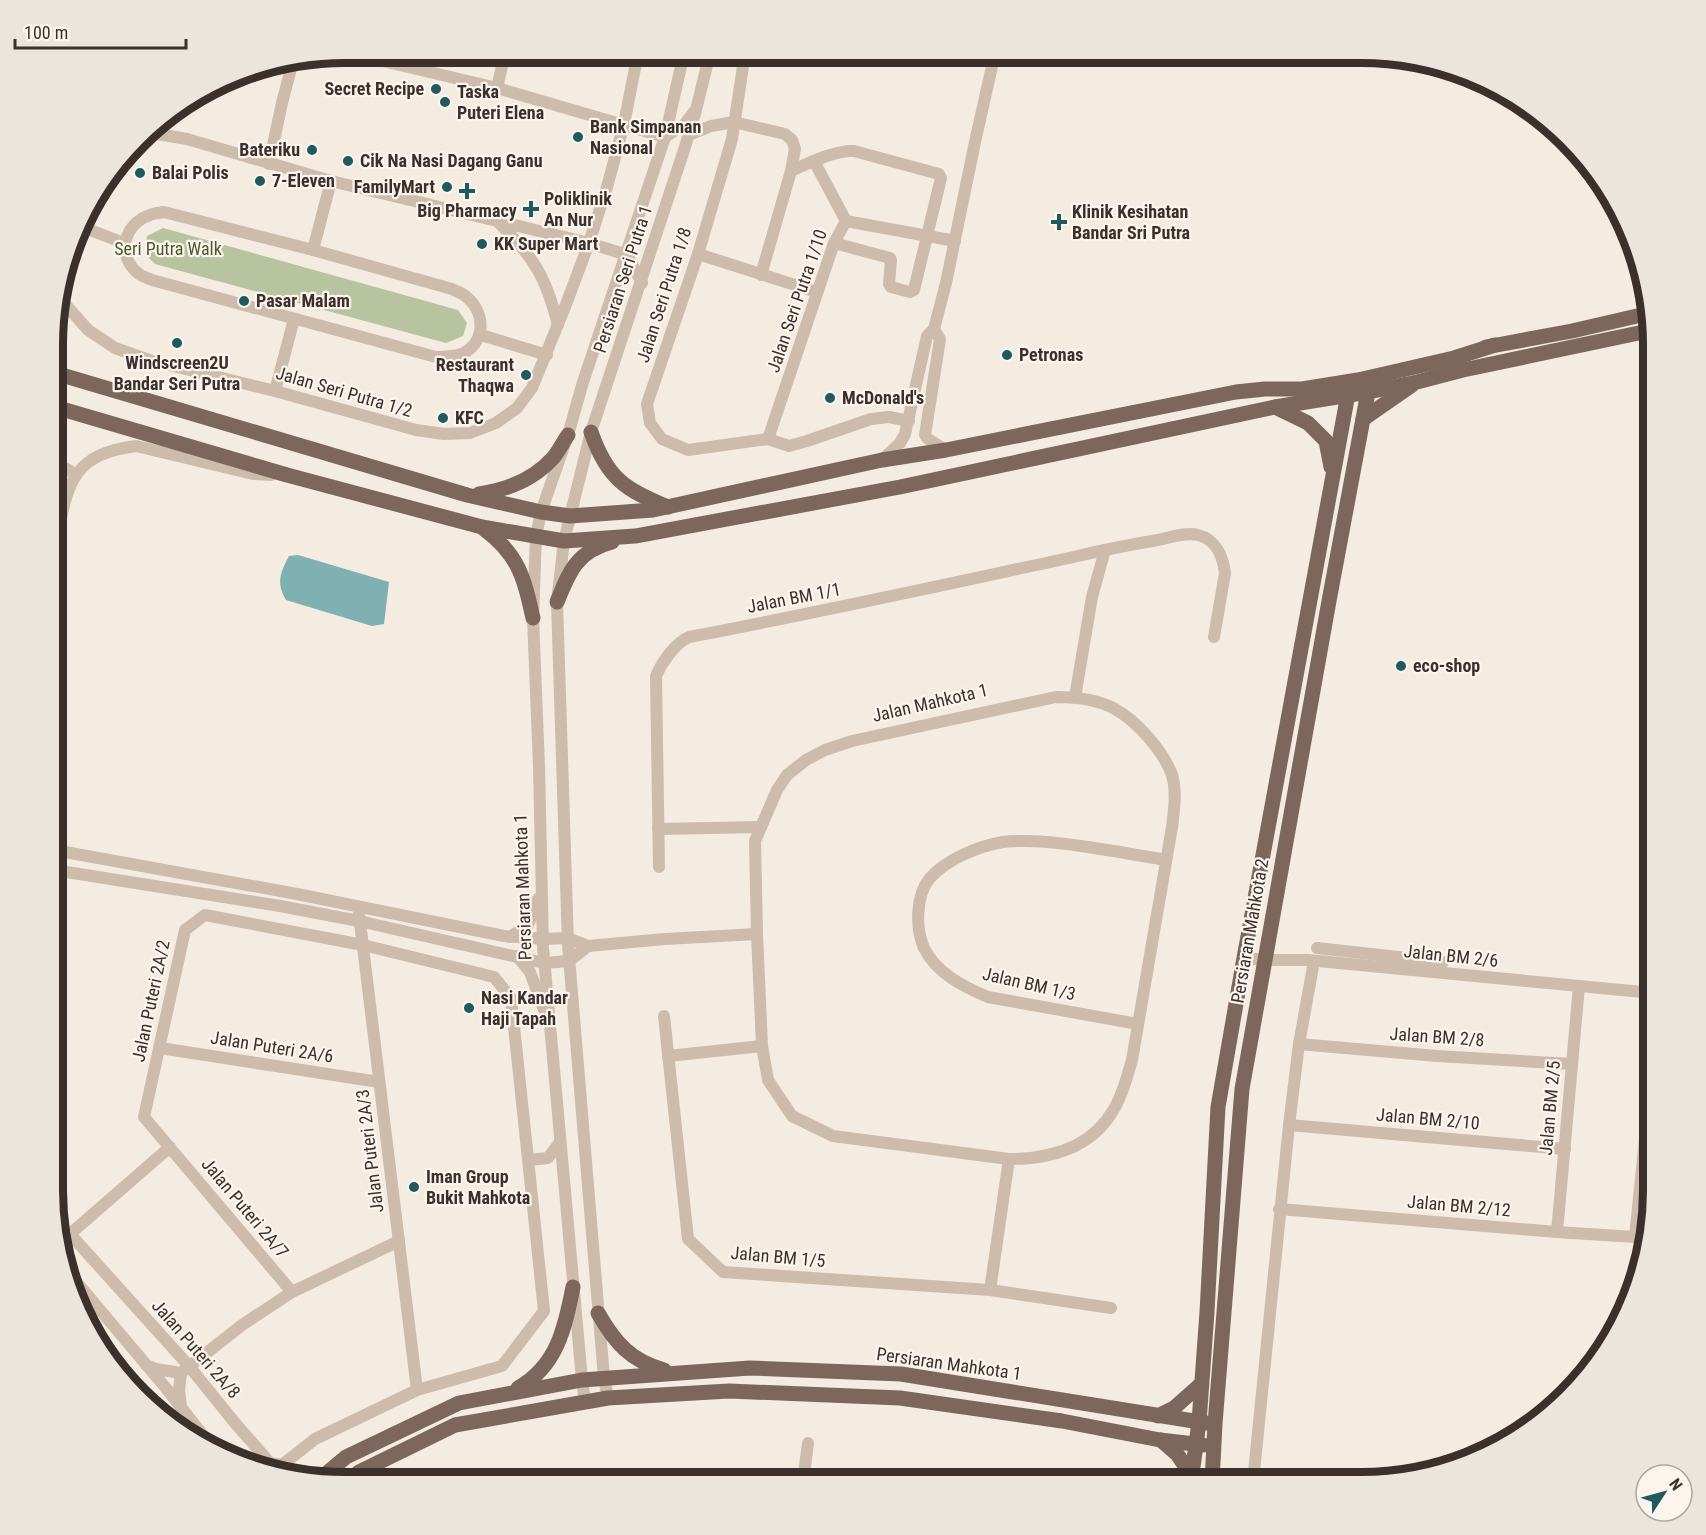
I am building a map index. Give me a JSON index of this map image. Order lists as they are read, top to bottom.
{
  "streets": {
    "main road": ["Persiaran Mahkota 1", "Persiaran Mahkota 2"],
    "street": [
      "Persiaran Seri Putra 1",
      "Jalan Seri Putra 1/8",
      "Jalan Seri Putra 1/10",
      "Jalan Seri Putra 1/2",
      "Jalan BM 1/1",
      "Jalan Mahkota 1",
      "Jalan BM 2/6",
      "Jalan BM 1/3",
      "Jalan Puteri 2A/2",
      "Jalan BM 2/8",
      "Jalan Puteri 2A/6",
      "Jalan BM 2/5",
      "Jalan BM 2/10",
      "Jalan Puteri 2A/3",
      "Jalan BM 2/12",
      "Jalan Puteri 2A/7",
      "Jalan BM 1/5",
      "Jalan Puteri 2A/8"
    ]
  },
  "crossings": [
    ["Persiaran Seri Putra 1", "Persiaran Mahkota 1"],
    ["Jalan Seri Putra 1/8", "Jalan Seri Putra 1/10"],
    ["Jalan Mahkota 1", "Jalan BM 1/3"],
    ["Persiaran Mahkota 1", "Persiaran Mahkota 2"],
    ["Persiaran Mahkota 2", "Jalan BM 2/6"],
    ["Jalan BM 2/6", "Jalan BM 2/5"],
    ["Jalan Puteri 2A/2", "Jalan Puteri 2A/6"],
    ["Jalan Puteri 2A/2", "Jalan Puteri 2A/3"],
    ["Jalan Puteri 2A/2", "Jalan Puteri 2A/7"],
    ["Jalan Puteri 2A/2", "Jalan Puteri 2A/8"],
    ["Jalan BM 2/8", "Jalan BM 2/5"],
    ["Jalan Puteri 2A/6", "Jalan Puteri 2A/3"],
    ["Jalan BM 2/5", "Jalan BM 2/10"],
    ["Jalan BM 2/5", "Jalan BM 2/12"],
    ["Jalan Puteri 2A/3", "Jalan Puteri 2A/8"],
    ["Jalan Puteri 2A/7", "Jalan Puteri 2A/8"]
  ],
  "parks": ["Seri Putra Walk"],
  "places": {
    "other": [
      "Secret Recipe",
      "Taska Puteri Elena",
      "Bank Simpanan Nasional",
      "Bateriku",
      "Cik Na Nasi Dagang Ganu",
      "Balai Polis",
      "7-Eleven",
      "FamilyMart",
      "KK Super Mart",
      "Pasar Malam",
      "Windscreen2U Bandar Seri Putra",
      "Petronas",
      "Restaurant Thaqwa",
      "McDonald's",
      "KFC",
      "eco-shop",
      "Nasi Kandar Haji Tapah",
      "Iman Group Bukit Mahkota"
    ],
    "health": ["Big Pharmacy", "Poliklinik An Nur", "Klinik Kesihatan Bandar Sri Putra"]
  },
  "scale_bar": "100 m",
  "north": "top right"
}
